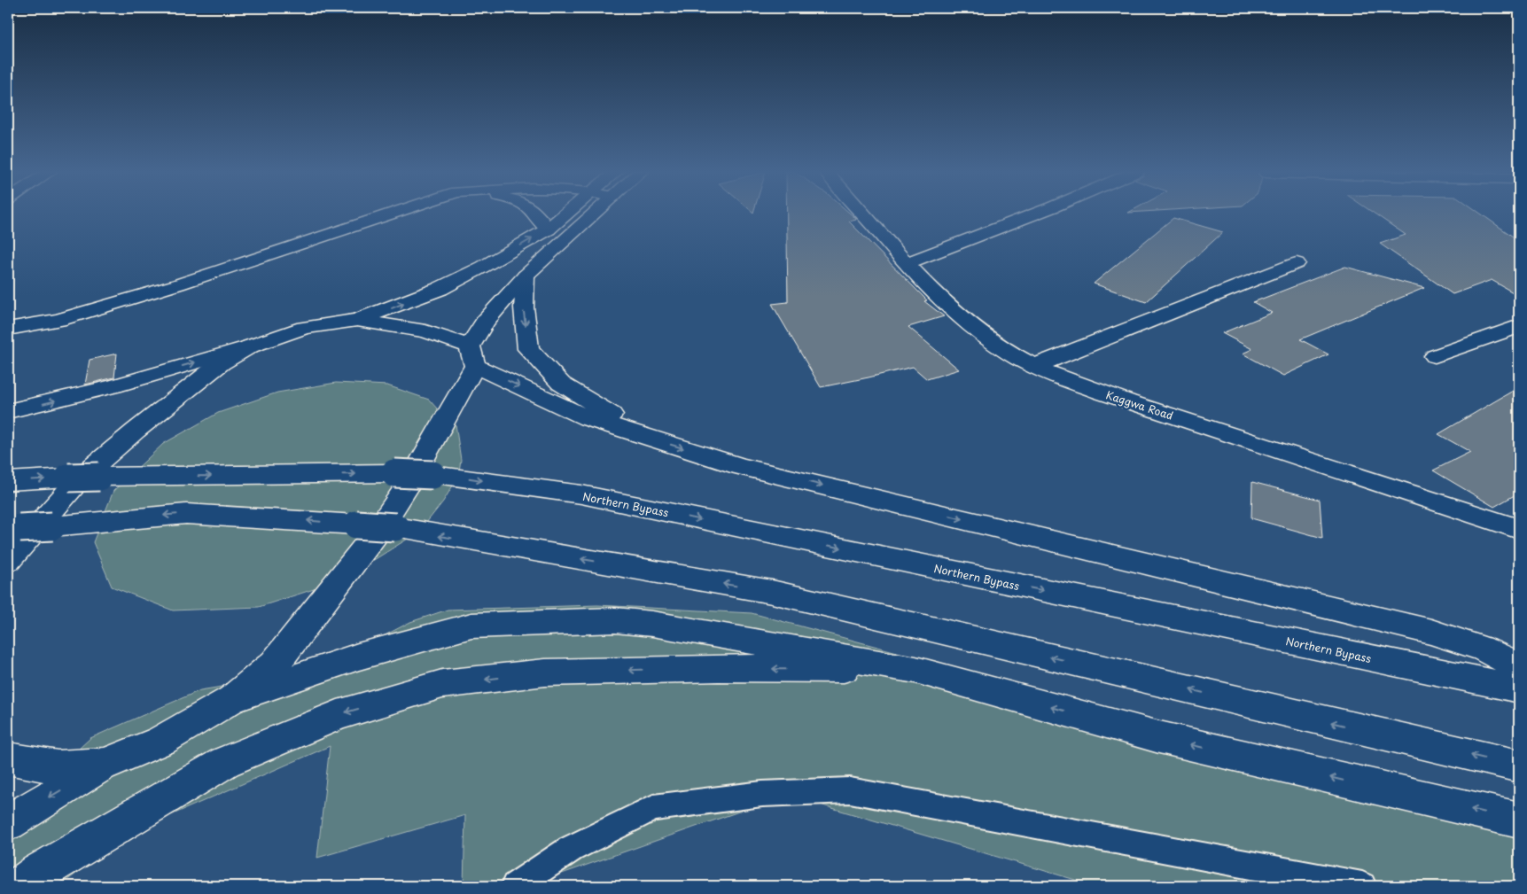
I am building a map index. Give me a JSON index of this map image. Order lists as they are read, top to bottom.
{
  "streets": {
    "main road": ["Kaggwa Road", "Northern Bypass"]
  }
}
